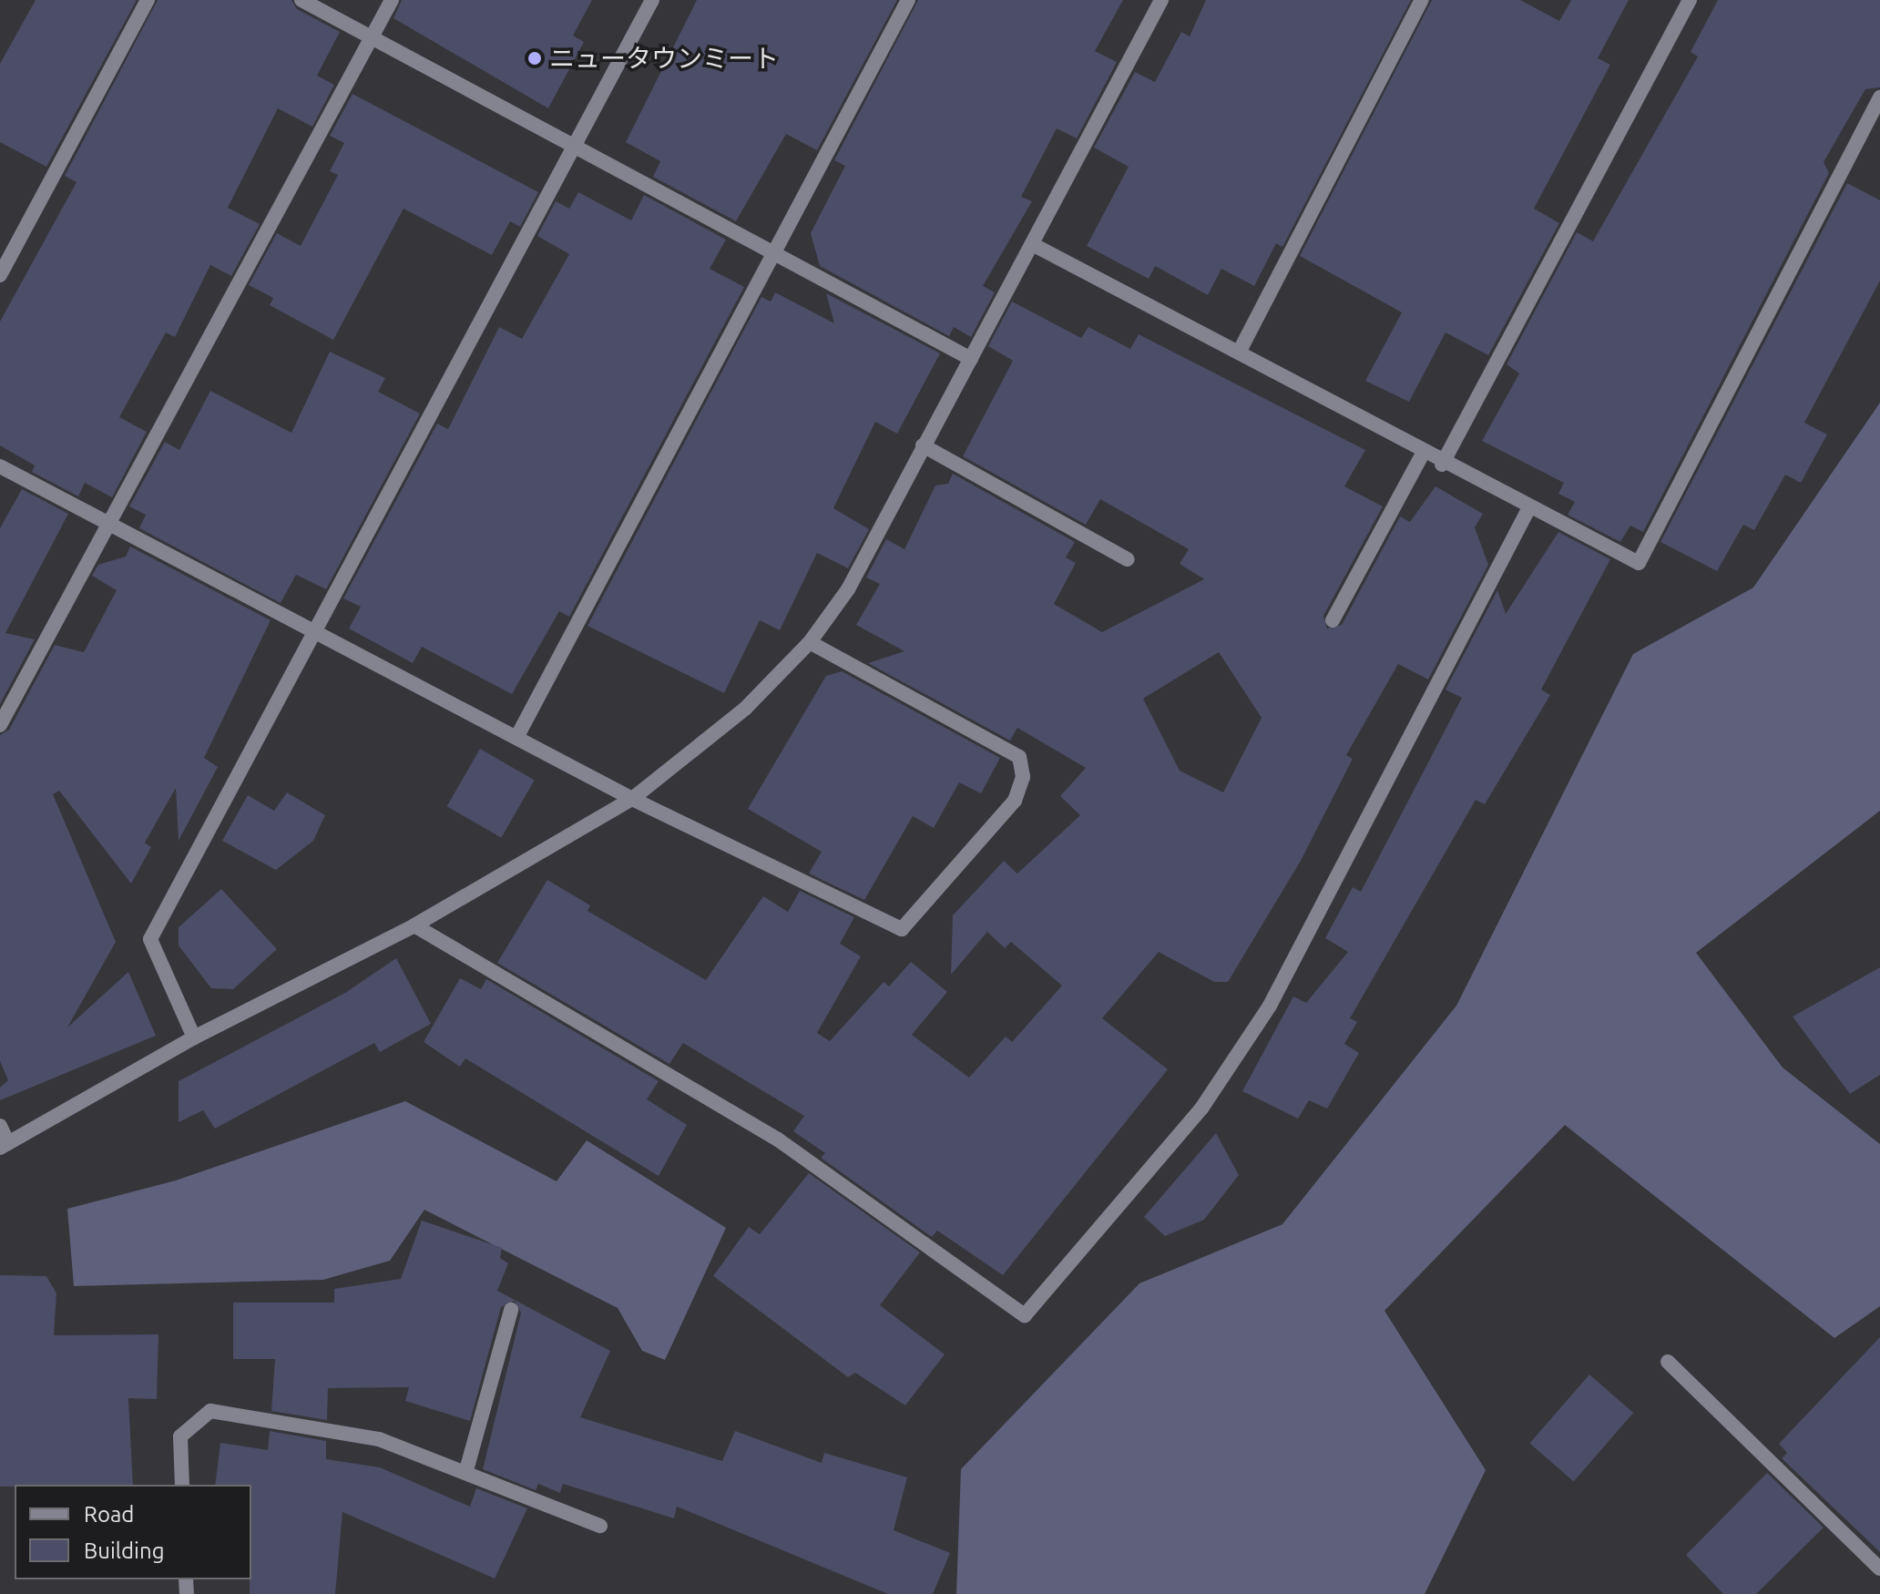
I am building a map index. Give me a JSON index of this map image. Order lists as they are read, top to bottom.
{
  "places": ["ニュータウンミート"],
  "legend": ["Road", "Building"]
}
